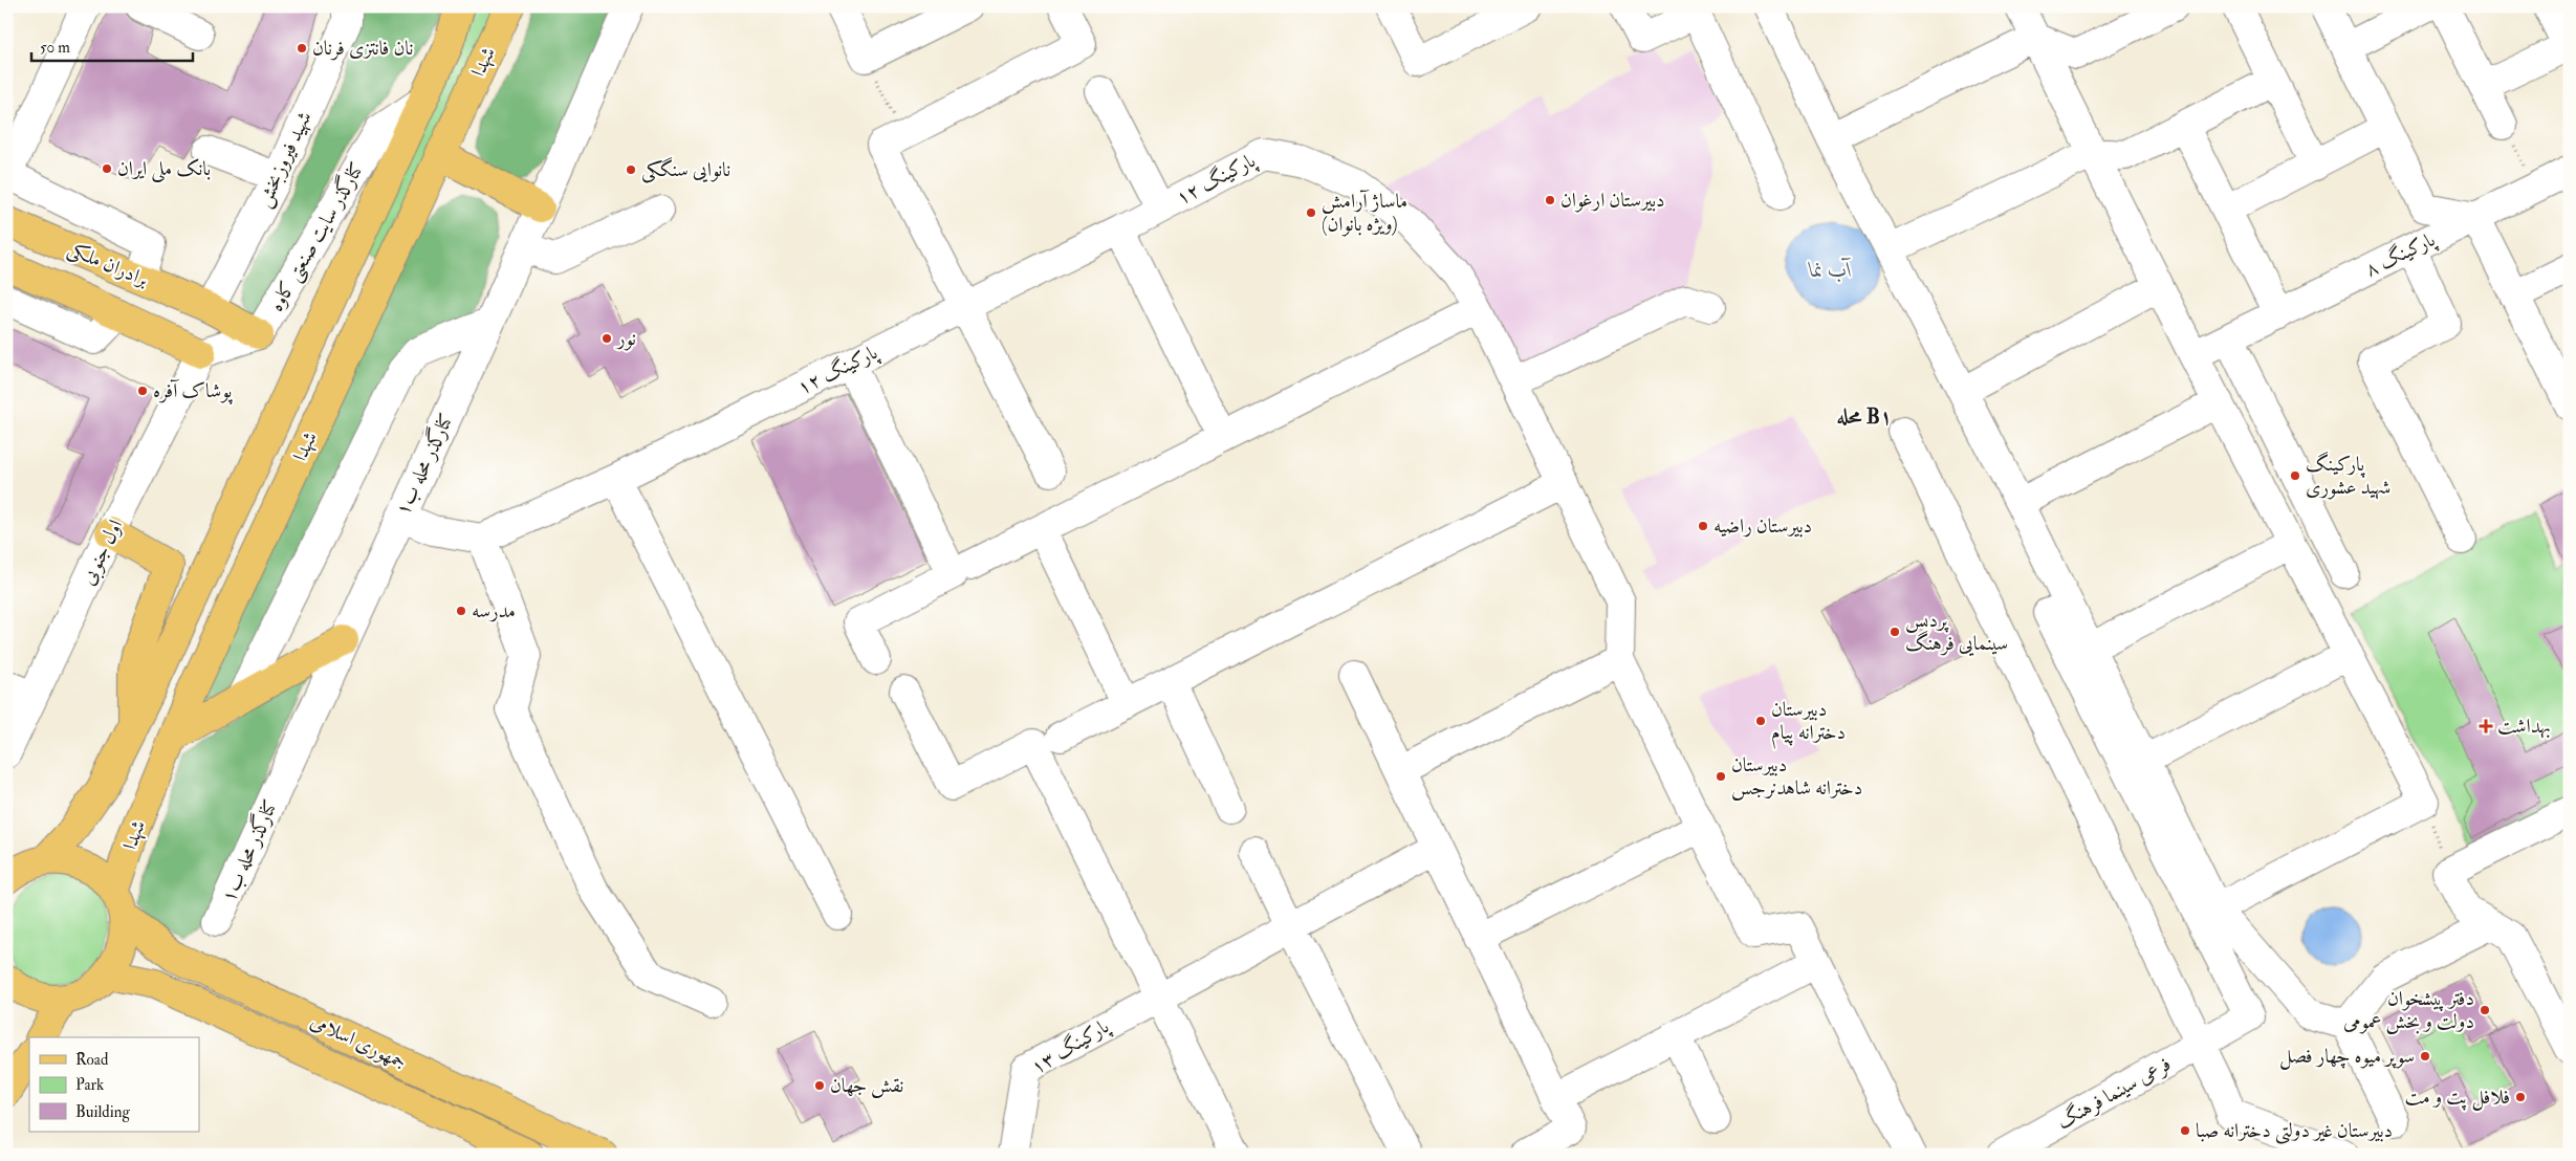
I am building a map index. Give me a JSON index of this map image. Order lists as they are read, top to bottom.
{
  "streets": {
    "main road": ["شهدا", "برادران ملکی", "جمهوری اسلامی"],
    "street": [
      "شهید فیروزبخش",
      "پارکینگ ۱۲",
      "کنارگذر سایت صنعتی کاوه",
      "پارکینگ ۸",
      "کنارگذر محله ب۱",
      "اول جنوبی",
      "پارکینگ ۱۳",
      "فرعی سینما فرهنگ"
    ]
  },
  "crossings": [
    ["شهدا", "کنارگذر سایت صنعتی کاوه"],
    ["شهدا", "جمهوری اسلامی"],
    ["شهید فیروزبخش", "برادران ملکی"],
    ["کنارگذر سایت صنعتی کاوه", "برادران ملکی"],
    ["کنارگذر سایت صنعتی کاوه", "اول جنوبی"],
    ["برادران ملکی", "اول جنوبی"]
  ],
  "districts": ["محله B۱"],
  "water": ["آب نما"],
  "places": {
    "other": [
      "نان فانتزی فرنان",
      "بانک ملی ایران",
      "نانوایی سنگکی",
      "دبیرستان ارغوان",
      "ماساژ آرامش (ویژه بانوان)",
      "نور",
      "پوشاک آفره",
      "پارکینگ شهید عشوری",
      "دبیرستان راضیه",
      "مدرسه",
      "پردیس سینمایی فرهنگ",
      "دبیرستان دخترانه پیام",
      "دبیرستان دخترانه شاهدنرجس",
      "دفتر پیشخوان دولت و بخش عمومی",
      "سوپر میوه چهار فصل",
      "نقش جهان",
      "فلافل پت و مت",
      "دبیرستان غیر دولتی دخترانه صبا"
    ],
    "health": ["بهداشت"]
  },
  "legend": ["Road", "Park", "Building"],
  "scale_bar": "50 m"
}
